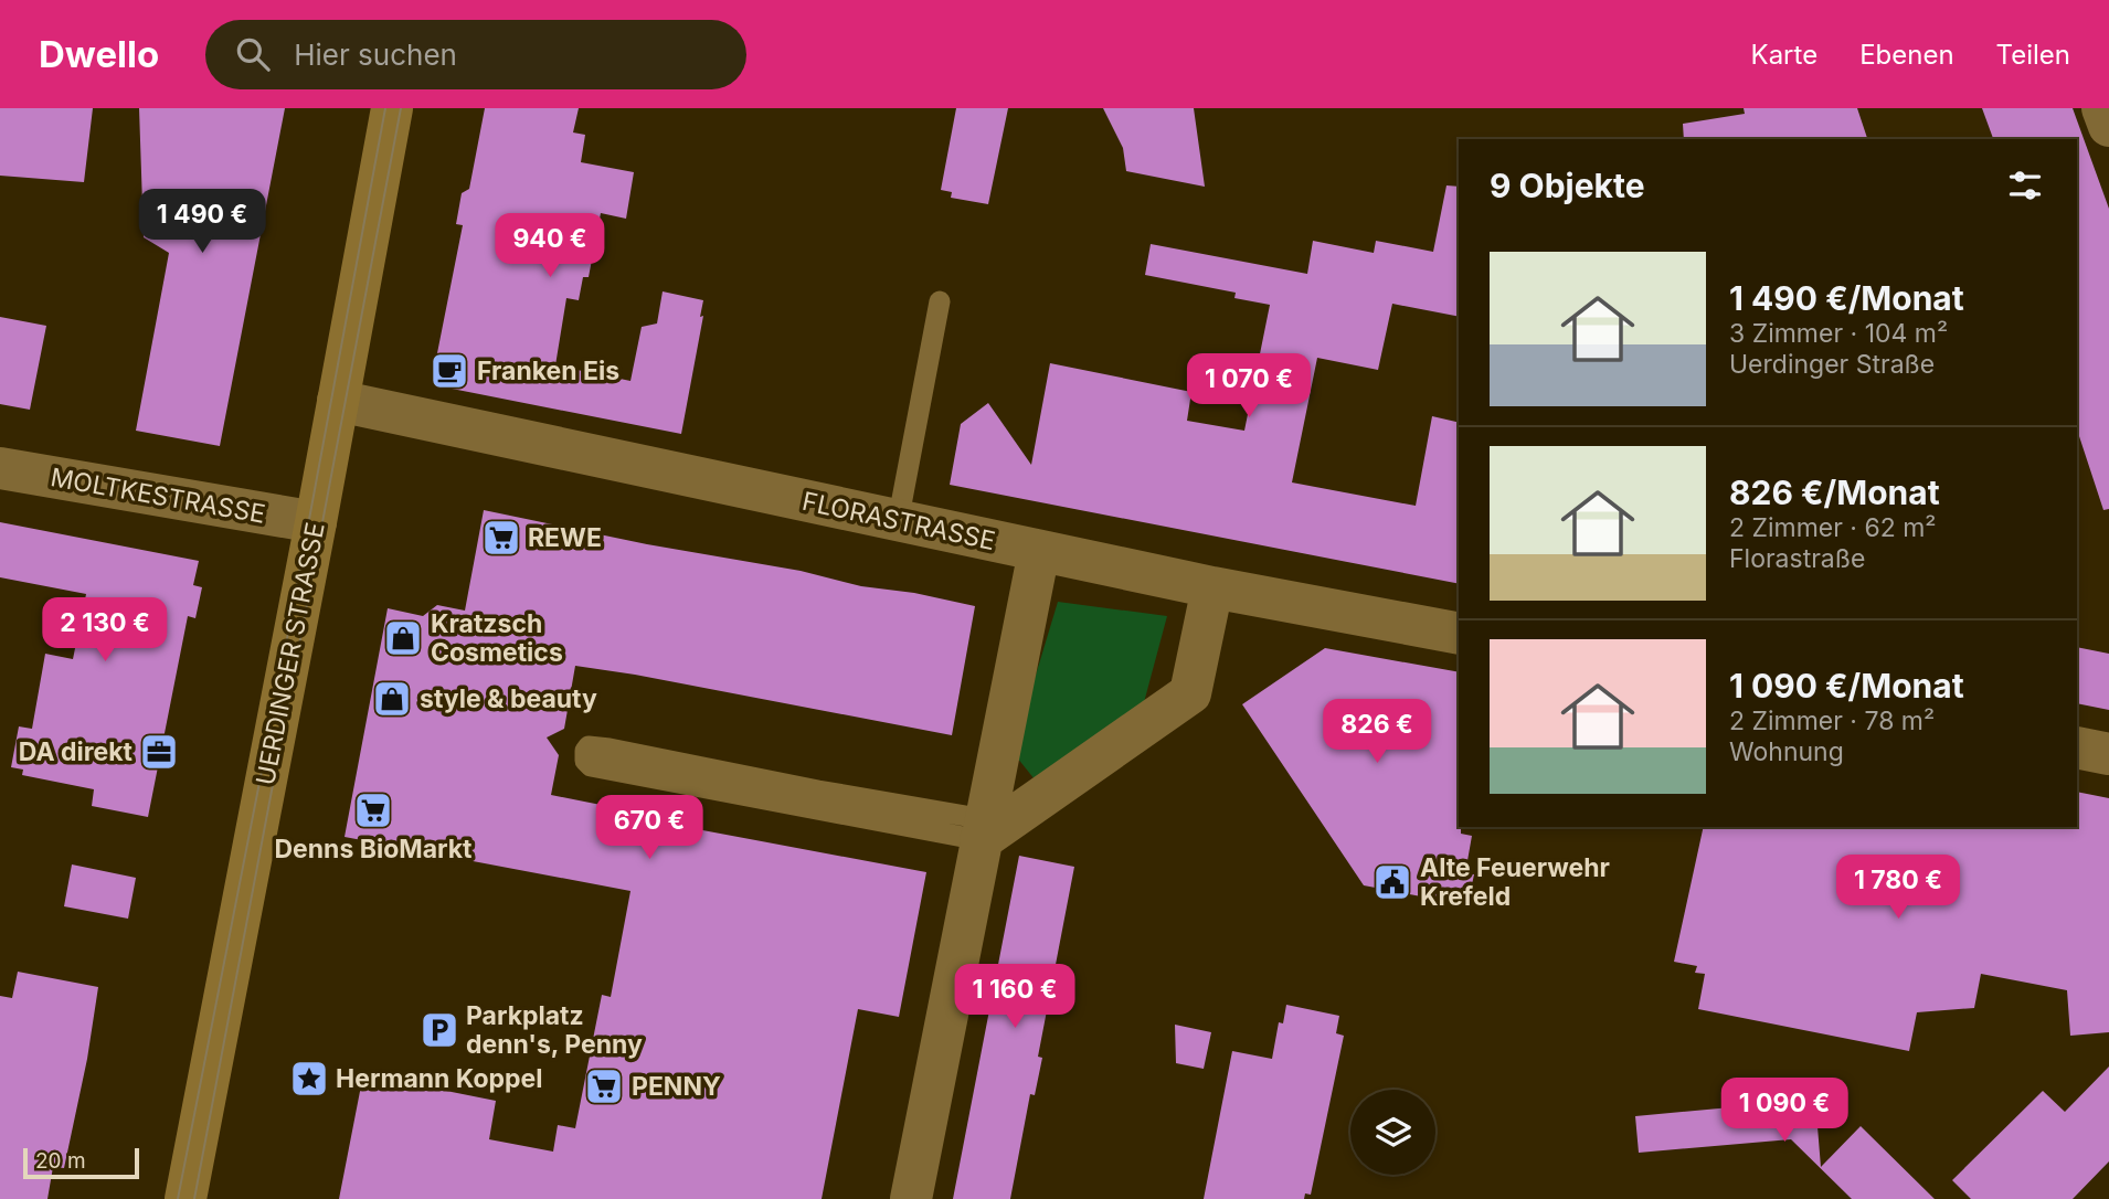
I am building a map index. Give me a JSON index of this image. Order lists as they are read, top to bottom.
{
  "streets": {
    "main road": ["UERDINGER STRASSE"],
    "street": ["MOLTKESTRASSE", "FLORASTRASSE"]
  },
  "crossings": [
    ["MOLTKESTRASSE", "UERDINGER STRASSE"],
    ["FLORASTRASSE", "UERDINGER STRASSE"]
  ],
  "places": {
    "cafe": ["Franken Eis"],
    "supermarket": ["REWE", "Denns BioMarkt", "PENNY"],
    "shop": ["Kratzsch Cosmetics", "style & beauty"],
    "office": ["DA direkt"],
    "public building": ["Alte Feuerwehr Krefeld"],
    "parking": ["Parkplatz denn's, Penny"],
    "place": ["Hermann Koppel"]
  },
  "scale_bar": "20 m",
  "page": {
    "header": "Dwello",
    "search": "Hier suchen",
    "nav": ["Karte", "Ebenen", "Teilen"],
    "heading": "9 Objekte",
    "price": [
      "1 490 €",
      "940 €",
      "1 070 €",
      "2 130 €",
      "826 €",
      "670 €",
      "1 780 €",
      "1 160 €",
      "1 090 €"
    ],
    "list": [
      {
        "name": "1 490 €/Monat",
        "note": "3 Zimmer · 104 m² · Uerdinger Straße"
      },
      {
        "name": "826 €/Monat",
        "note": "2 Zimmer · 62 m² · Florastraße"
      },
      {
        "name": "1 090 €/Monat",
        "note": "2 Zimmer · 78 m² · Wohnung"
      }
    ],
    "scale": "20 m"
  }
}
